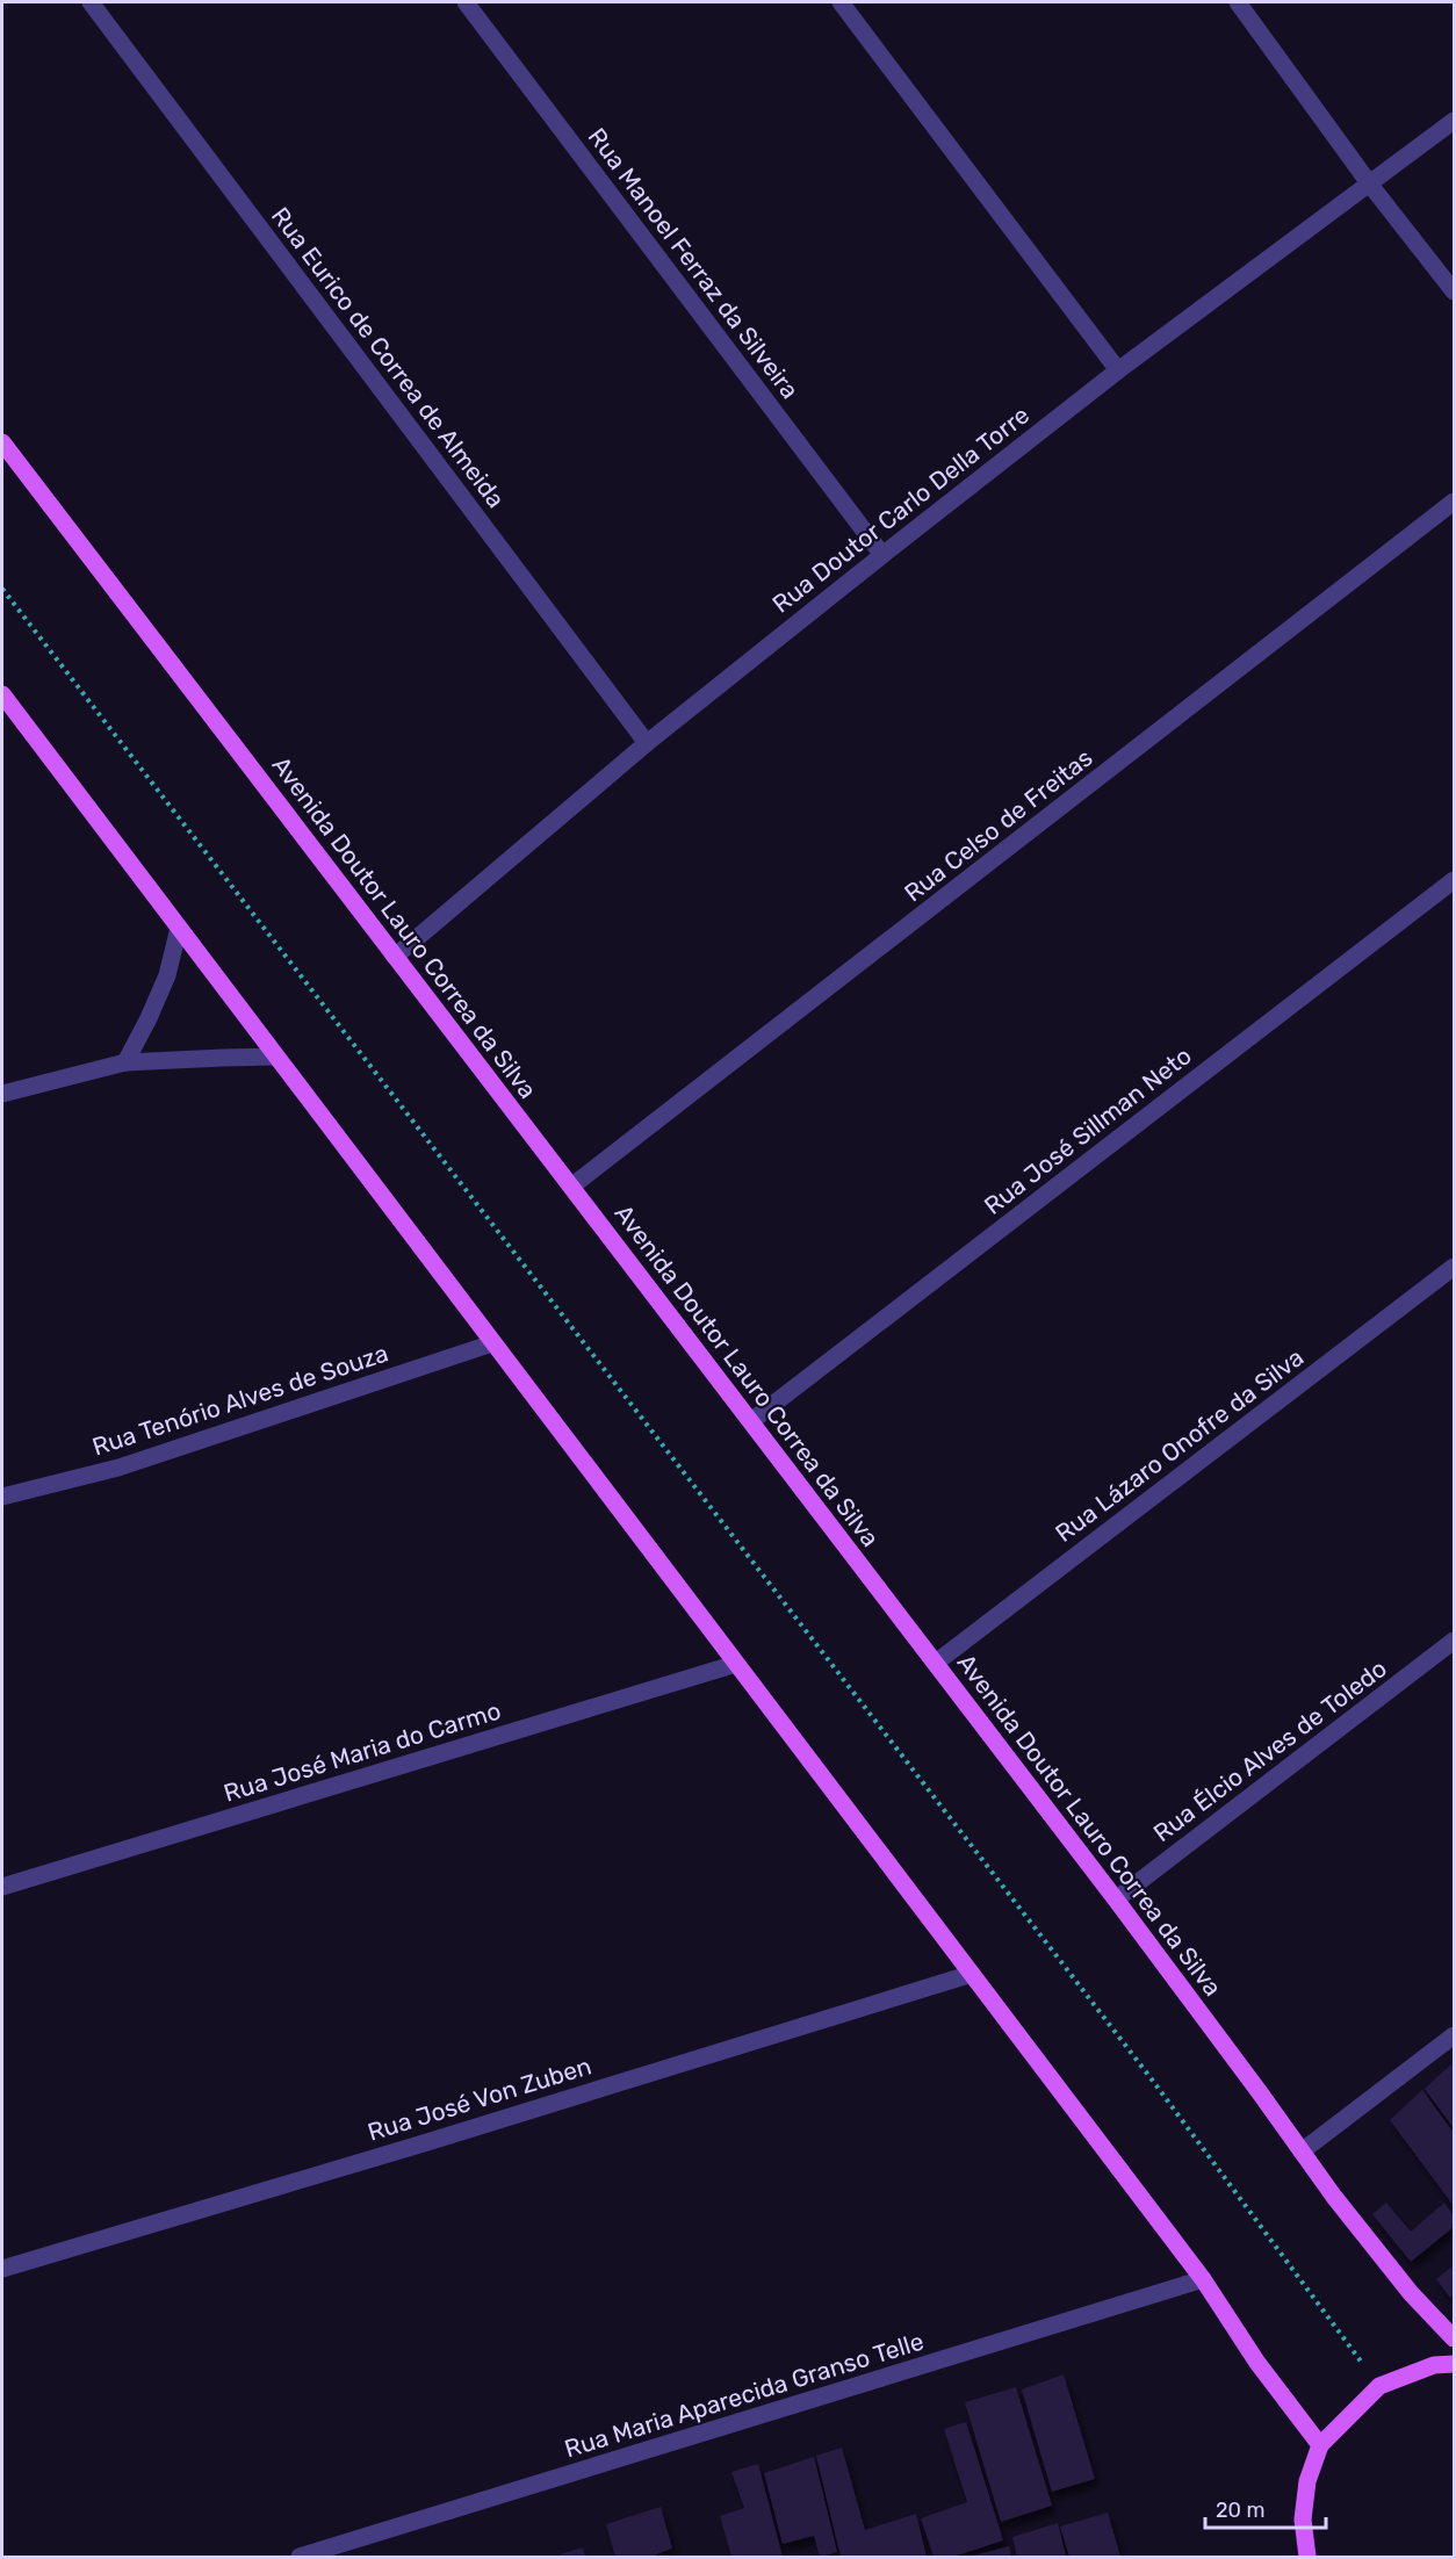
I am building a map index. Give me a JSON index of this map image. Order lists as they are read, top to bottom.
{
  "streets": {
    "main road": ["Avenida Doutor Lauro Correa da Silva"],
    "street": [
      "Rua Manoel Ferraz da Silveira",
      "Rua Eurico de Correa de Almeida",
      "Rua Doutor Carlo Della Torre",
      "Rua Celso de Freitas",
      "Rua José Sillman Neto",
      "Rua Tenório Alves de Souza",
      "Rua Lázaro Onofre da Silva",
      "Rua Élcio Alves de Toledo",
      "Rua José Maria do Carmo",
      "Rua José Von Zuben",
      "Rua Maria Aparecida Granso Telle"
    ]
  },
  "crossings": [
    ["Rua Manoel Ferraz da Silveira", "Rua Doutor Carlo Della Torre"],
    ["Rua Eurico de Correa de Almeida", "Rua Doutor Carlo Della Torre"],
    ["Rua Doutor Carlo Della Torre", "Avenida Doutor Lauro Correa da Silva"],
    ["Rua Celso de Freitas", "Avenida Doutor Lauro Correa da Silva"],
    ["Avenida Doutor Lauro Correa da Silva", "Rua José Sillman Neto"],
    ["Avenida Doutor Lauro Correa da Silva", "Rua Lázaro Onofre da Silva"],
    ["Avenida Doutor Lauro Correa da Silva", "Rua Élcio Alves de Toledo"]
  ],
  "scale_bar": "20 m"
}
